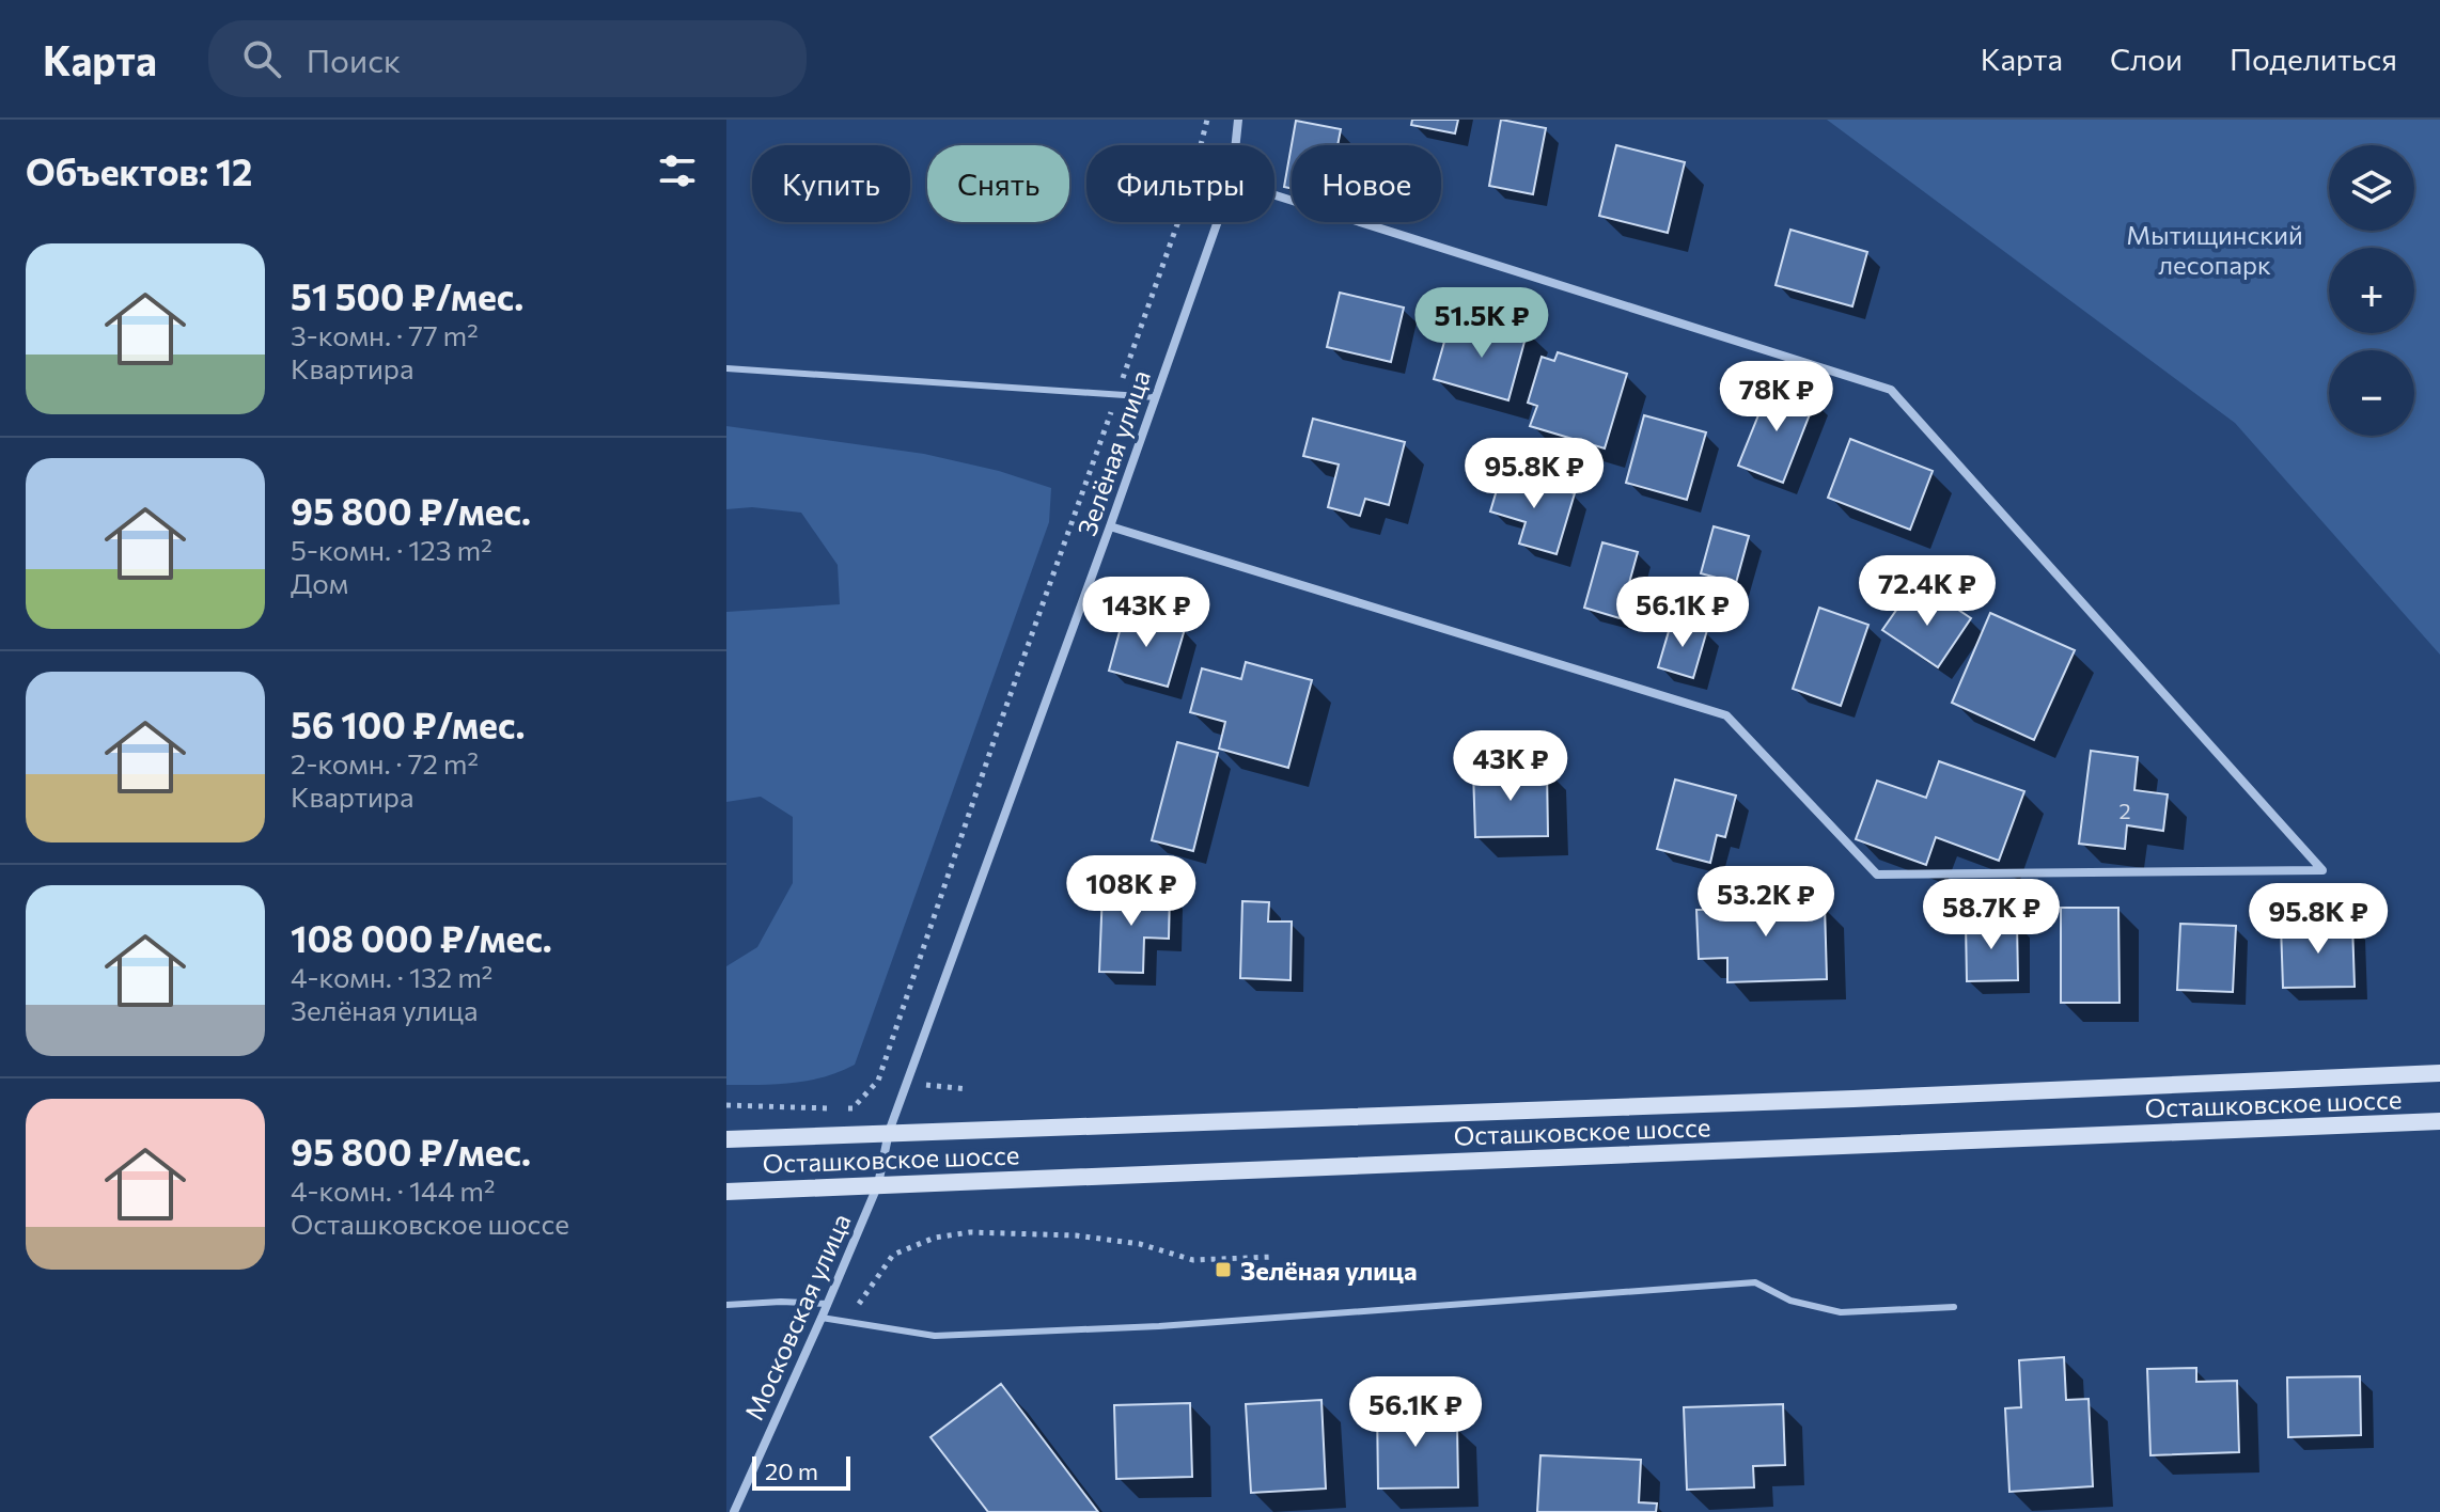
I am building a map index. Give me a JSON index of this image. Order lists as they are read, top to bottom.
{
  "streets": {
    "main road": ["Осташковское шоссе"],
    "street": ["Зелёная улица", "Московская улица"]
  },
  "crossings": [
    ["Зелёная улица", "Осташковское шоссе"],
    ["Зелёная улица", "Московская улица"],
    ["Осташковское шоссе", "Московская улица"]
  ],
  "parks": ["Мытищинский лесопарк"],
  "places": {
    "transit": ["Зелёная улица"]
  },
  "house_numbers": ["2"],
  "scale_bar": "20 m",
  "page": {
    "header": "Карта",
    "search": "Поиск",
    "nav": ["Карта", "Слои", "Поделиться"],
    "heading": "Объектов: 12",
    "map_buttons": ["+", "−"],
    "chip": [
      "Купить",
      "Снять",
      "Фильтры",
      "Новое"
    ],
    "list": [
      {
        "name": "51 500 ₽/мес.",
        "note": "3-комн. · 77 m² · Квартира"
      },
      {
        "name": "95 800 ₽/мес.",
        "note": "5-комн. · 123 m² · Дом"
      },
      {
        "name": "56 100 ₽/мес.",
        "note": "2-комн. · 72 m² · Квартира"
      },
      {
        "name": "108 000 ₽/мес.",
        "note": "4-комн. · 132 m² · Зелёная улица"
      },
      {
        "name": "95 800 ₽/мес.",
        "note": "4-комн. · 144 m² · Осташковское шоссе"
      }
    ],
    "price": [
      "51.5K ₽",
      "78K ₽",
      "95.8K ₽",
      "72.4K ₽",
      "143K ₽",
      "56.1K ₽",
      "43K ₽",
      "108K ₽",
      "53.2K ₽",
      "58.7K ₽",
      "95.8K ₽",
      "56.1K ₽"
    ],
    "scale": "20 m"
  }
}
